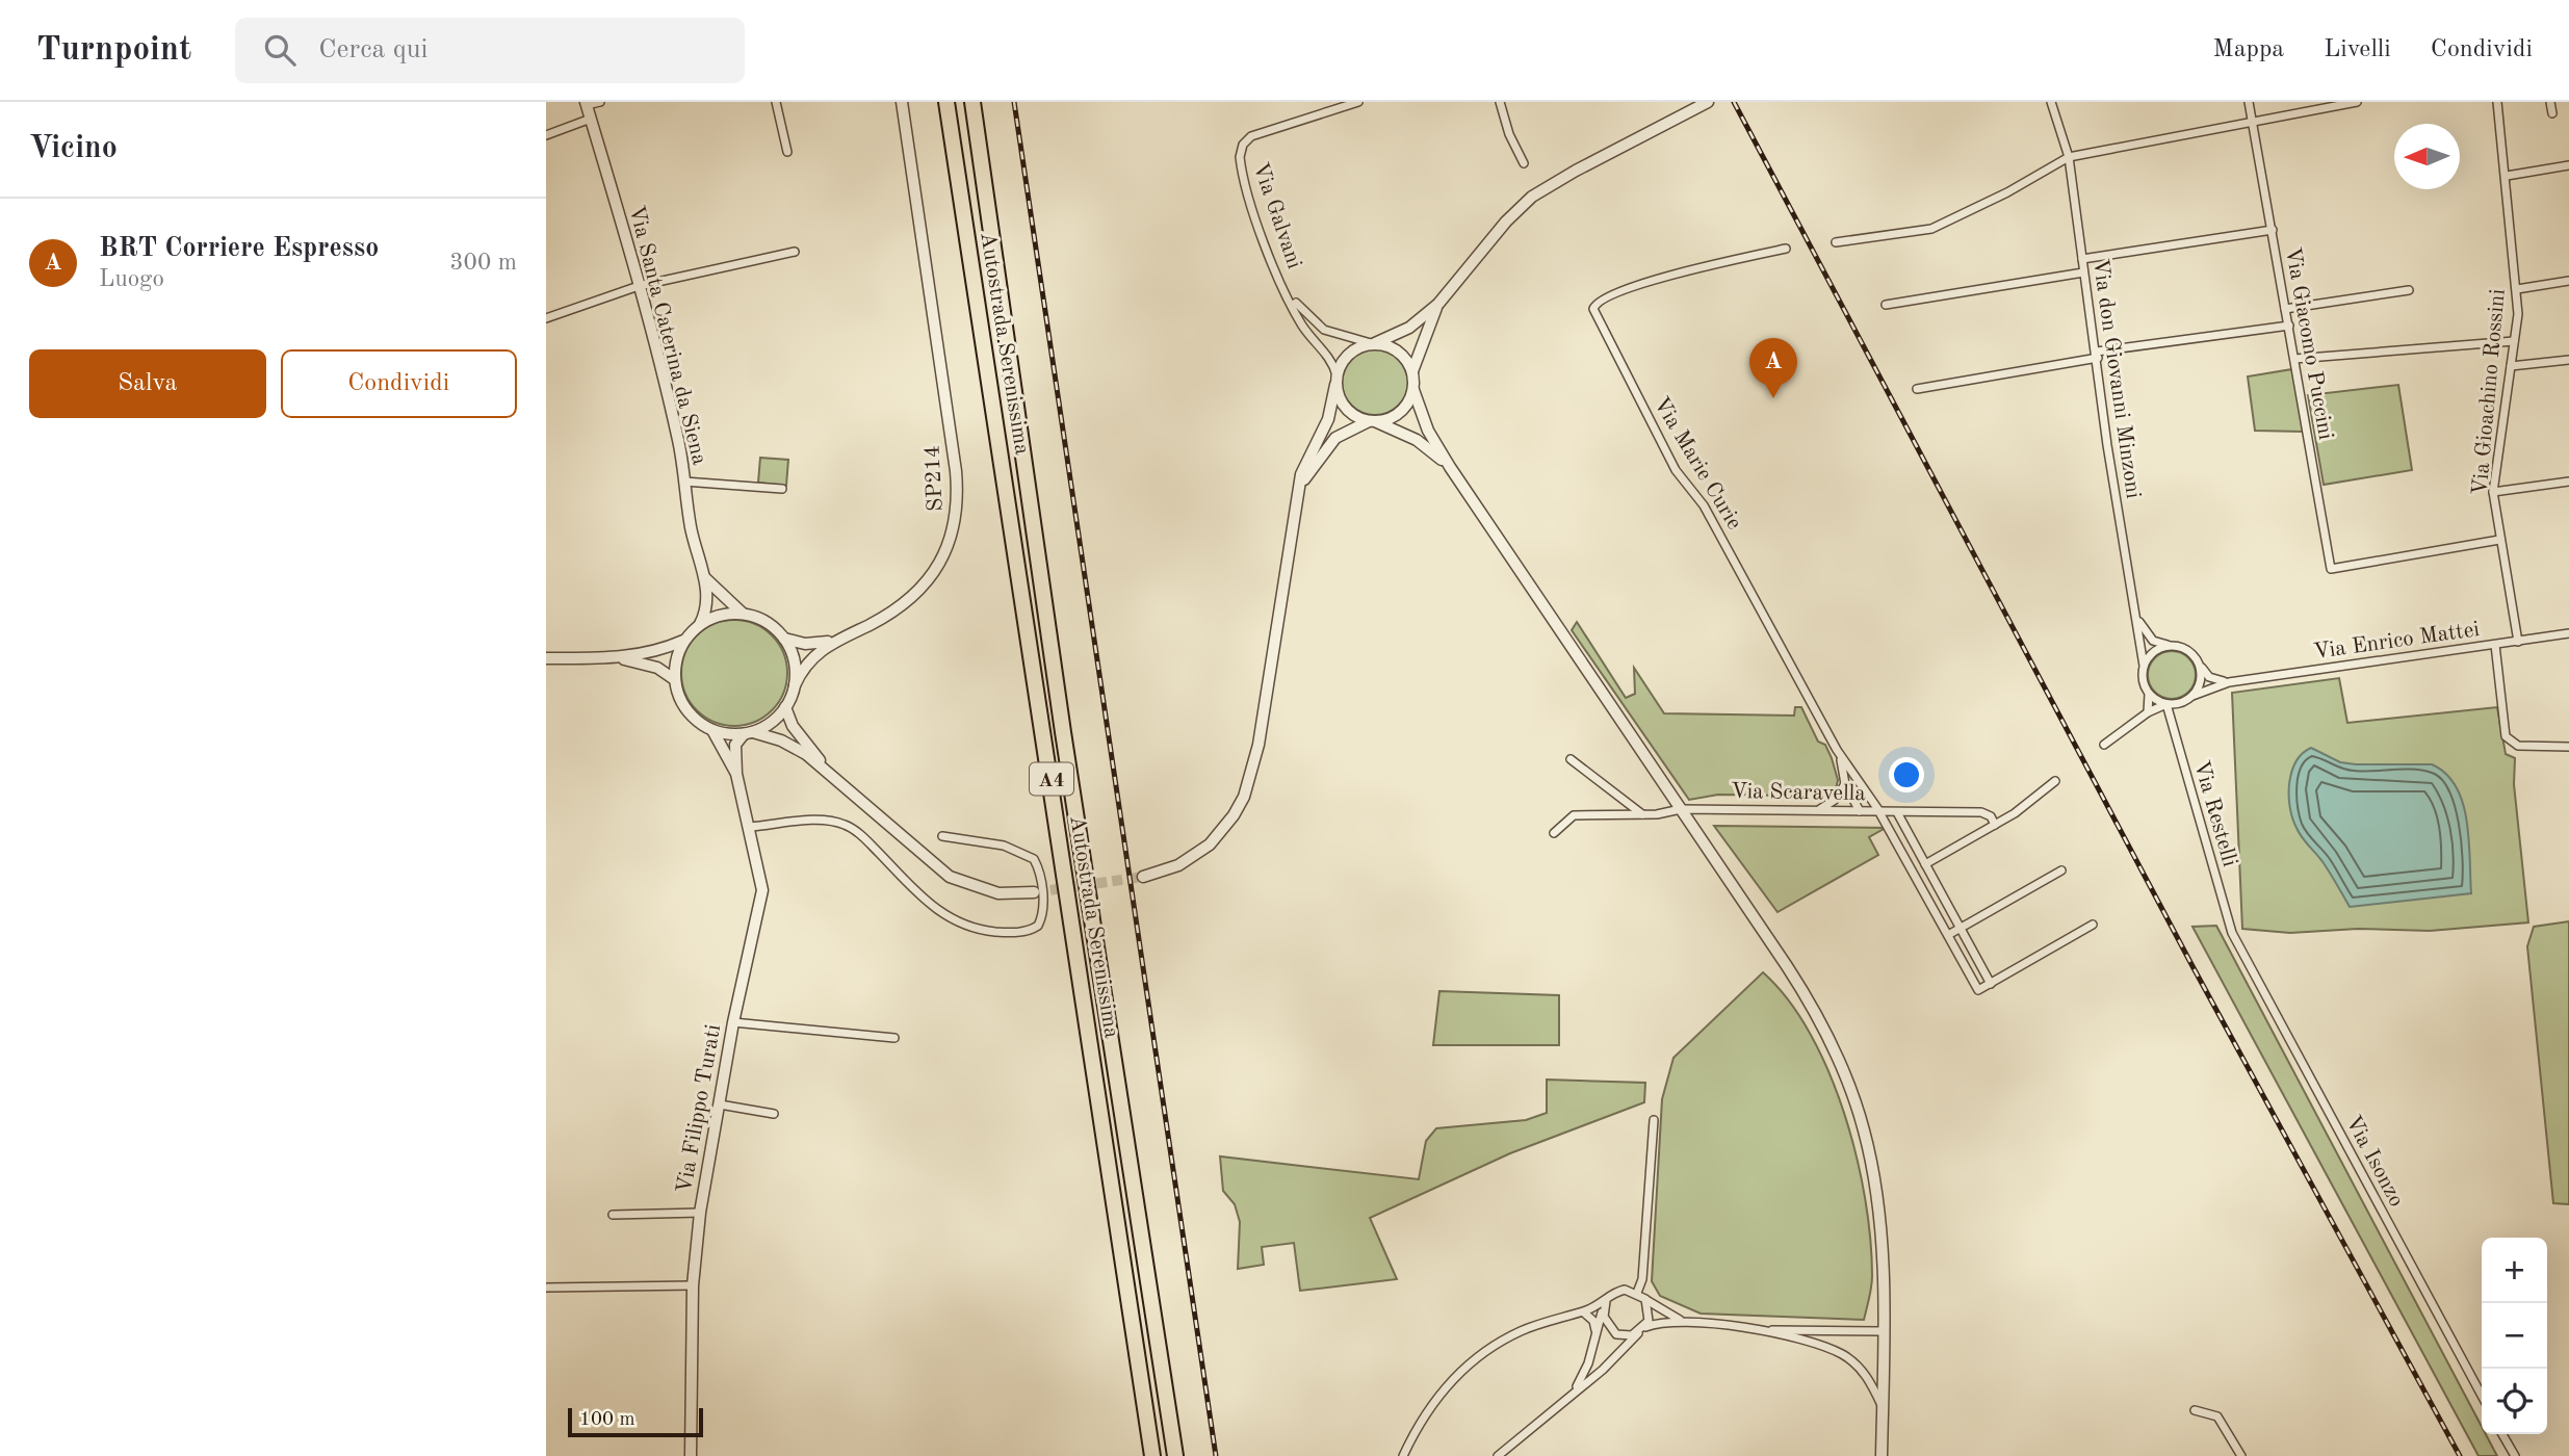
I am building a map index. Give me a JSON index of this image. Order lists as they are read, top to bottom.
{
  "streets": {
    "highway": ["Autostrada Serenissima", "A4"],
    "street": [
      "Via Galvani",
      "Via Santa Caterina da Siena",
      "Via Giacomo Puccini",
      "Via don Giovanni Minzoni",
      "Via Gioachino Rossini",
      "Via Marie Curie",
      "SP214",
      "Via Enrico Mattei",
      "Via Scaravella",
      "Via Restelli",
      "Via Filippo Turati",
      "Via Isonzo"
    ]
  },
  "crossings": [
    ["Via Santa Caterina da Siena", "SP214"],
    ["Via Santa Caterina da Siena", "Via Filippo Turati"],
    ["Via Giacomo Puccini", "Via Gioachino Rossini"],
    ["Via don Giovanni Minzoni", "Via Enrico Mattei"],
    ["Via don Giovanni Minzoni", "Via Restelli"],
    ["Via Gioachino Rossini", "Via Enrico Mattei"],
    ["Via Marie Curie", "Via Scaravella"],
    ["SP214", "Via Filippo Turati"],
    ["Via Enrico Mattei", "Via Restelli"],
    ["Via Restelli", "Via Isonzo"]
  ],
  "scale_bar": "100 m",
  "north": "left",
  "page": {
    "header": "Turnpoint",
    "search": "Cerca qui",
    "nav": ["Mappa", "Livelli", "Condividi"],
    "heading": "Vicino",
    "list": [
      {
        "mark": "A",
        "name": "BRT Corriere Espresso",
        "note": "Luogo",
        "value": "300 m"
      }
    ],
    "buttons": ["Salva", "Condividi"],
    "pins": "A",
    "map_buttons": ["+", "−"],
    "scale": "100 m"
  }
}
